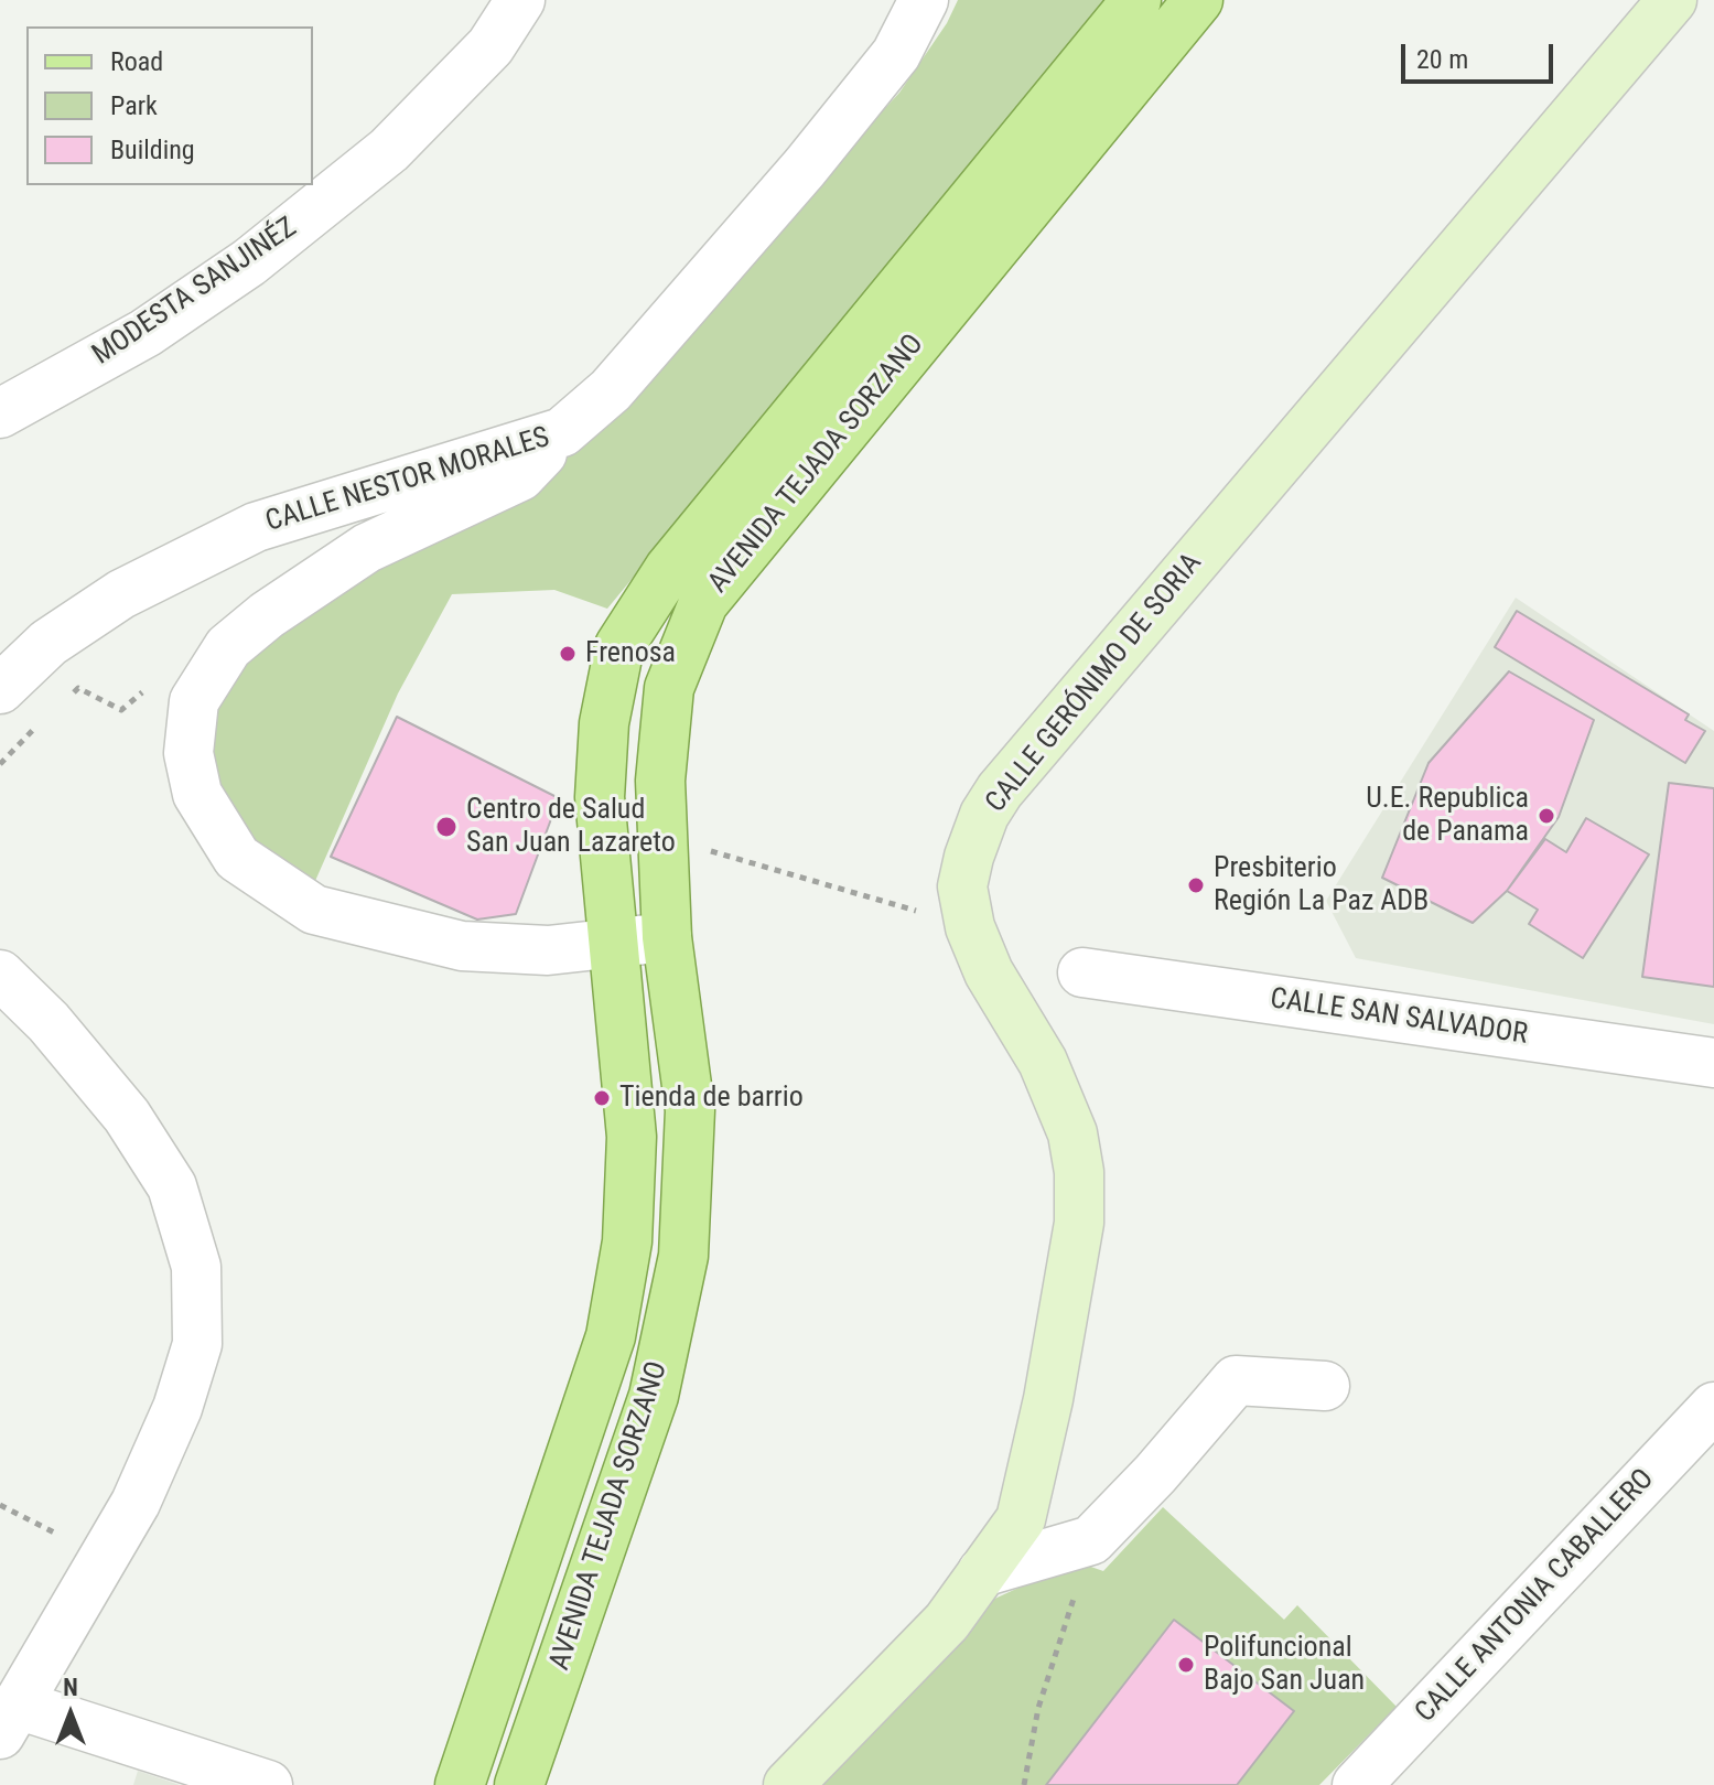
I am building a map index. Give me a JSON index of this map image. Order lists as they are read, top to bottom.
{
  "streets": {
    "main road": ["AVENIDA TEJADA SORZANO"],
    "street": [
      "MODESTA SANJINÉZ",
      "CALLE NESTOR MORALES",
      "CALLE GERÓNIMO DE SORIA",
      "CALLE SAN SALVADOR",
      "CALLE ANTONIA CABALLERO"
    ]
  },
  "places": [
    "Frenosa",
    "U.E. Republica de Panama",
    "Centro de Salud San Juan Lazareto",
    "Presbiterio Región La Paz ADB",
    "Tienda de barrio",
    "Polifuncional Bajo San Juan"
  ],
  "legend": ["Road", "Park", "Building"],
  "scale_bar": "20 m",
  "north": "top"
}
